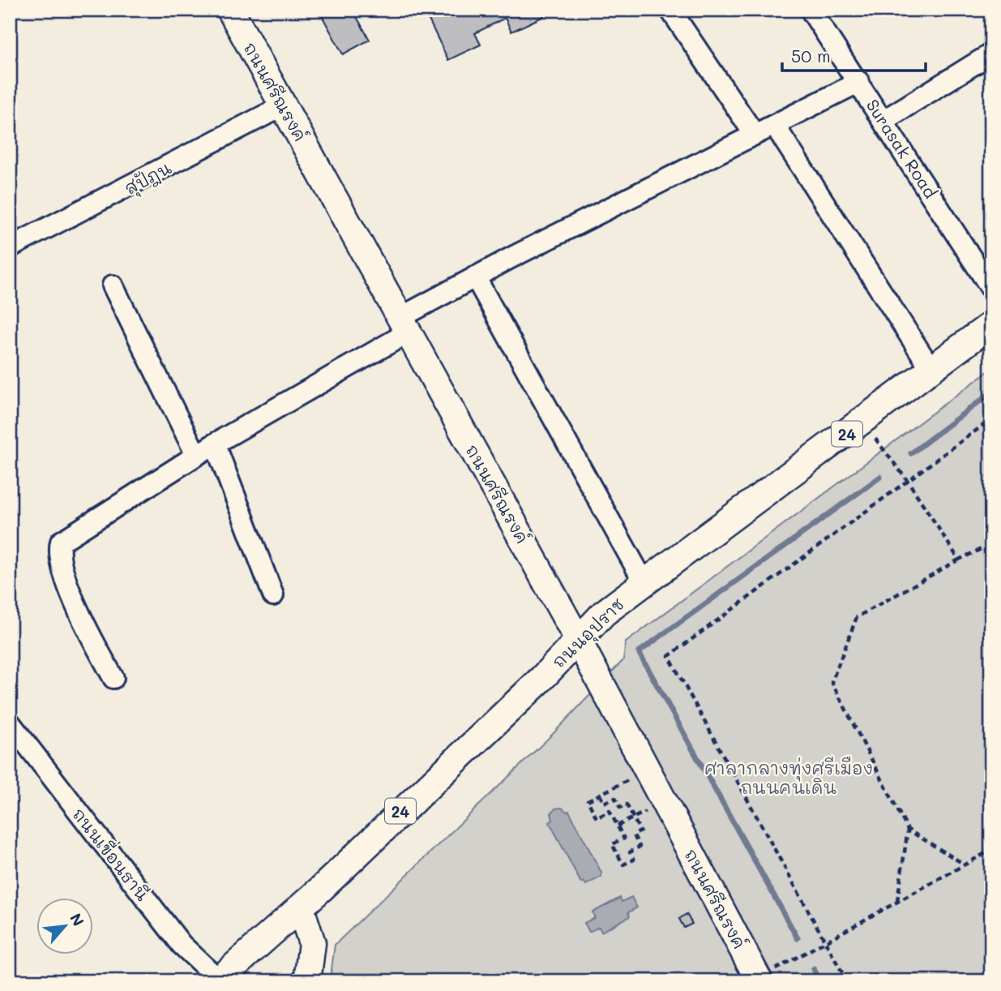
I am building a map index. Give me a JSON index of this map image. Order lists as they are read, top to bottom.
{
  "streets": {
    "main road": ["ถนนศรีณรงค์", "24", "ถนนอุปราช"],
    "street": ["Surasak Road", "สุปัฎน", "ถนนเขื่อนธานี"]
  },
  "crossings": [
    ["ถนนศรีณรงค์", "สุปัฎน"],
    ["ถนนศรีณรงค์", "ถนนอุปราช"],
    ["ถนนอุปราช", "ถนนเขื่อนธานี"]
  ],
  "parks": ["ศาลากลางทุ่งศรีเมือง ถนนคนเดิน"],
  "scale_bar": "50 m",
  "north": "top right"
}
